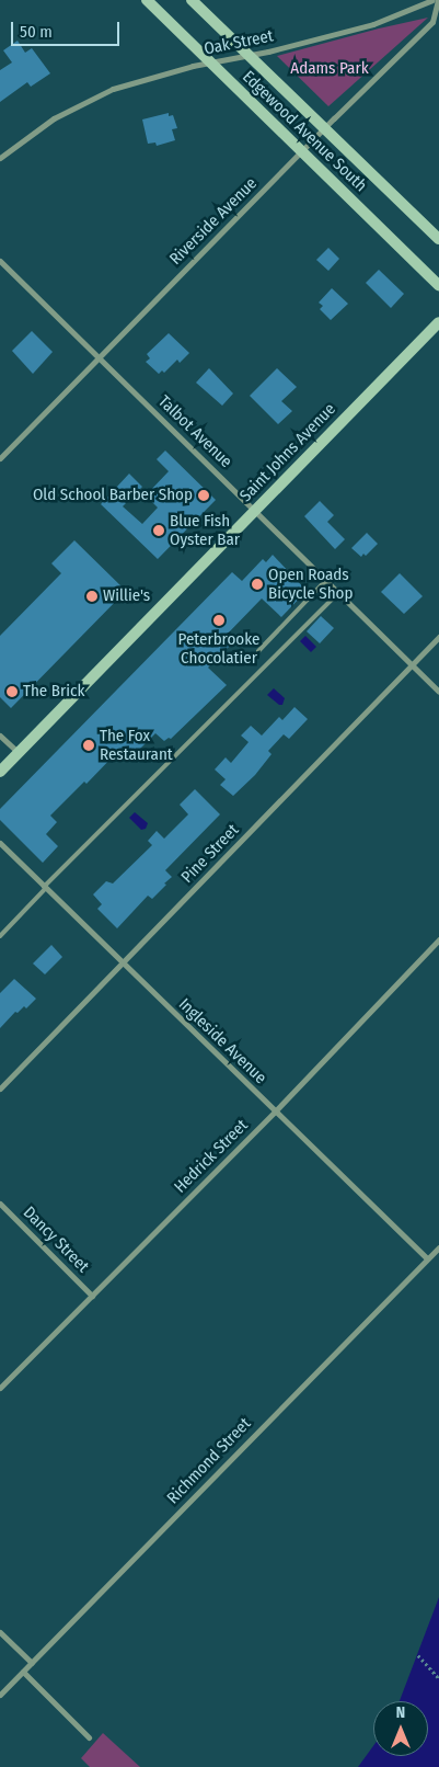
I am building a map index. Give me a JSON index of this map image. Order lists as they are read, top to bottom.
{
  "streets": {
    "main road": ["Edgewood Avenue South", "Saint Johns Avenue"],
    "street": [
      "Oak Street",
      "Riverside Avenue",
      "Talbot Avenue",
      "Pine Street",
      "Ingleside Avenue",
      "Hedrick Street",
      "Dancy Street",
      "Richmond Street"
    ]
  },
  "crossings": [
    ["Oak Street", "Edgewood Avenue South"],
    ["Edgewood Avenue South", "Riverside Avenue"],
    ["Riverside Avenue", "Talbot Avenue"],
    ["Talbot Avenue", "Saint Johns Avenue"],
    ["Talbot Avenue", "Pine Street"],
    ["Pine Street", "Ingleside Avenue"],
    ["Ingleside Avenue", "Hedrick Street"],
    ["Ingleside Avenue", "Richmond Street"],
    ["Hedrick Street", "Dancy Street"]
  ],
  "parks": ["Adams Park"],
  "places": [
    "Old School Barber Shop",
    "Blue Fish Oyster Bar",
    "Open Roads Bicycle Shop",
    "Willie's",
    "Peterbrooke Chocolatier",
    "The Brick",
    "The Fox Restaurant"
  ],
  "scale_bar": "50 m",
  "north": "top"
}
